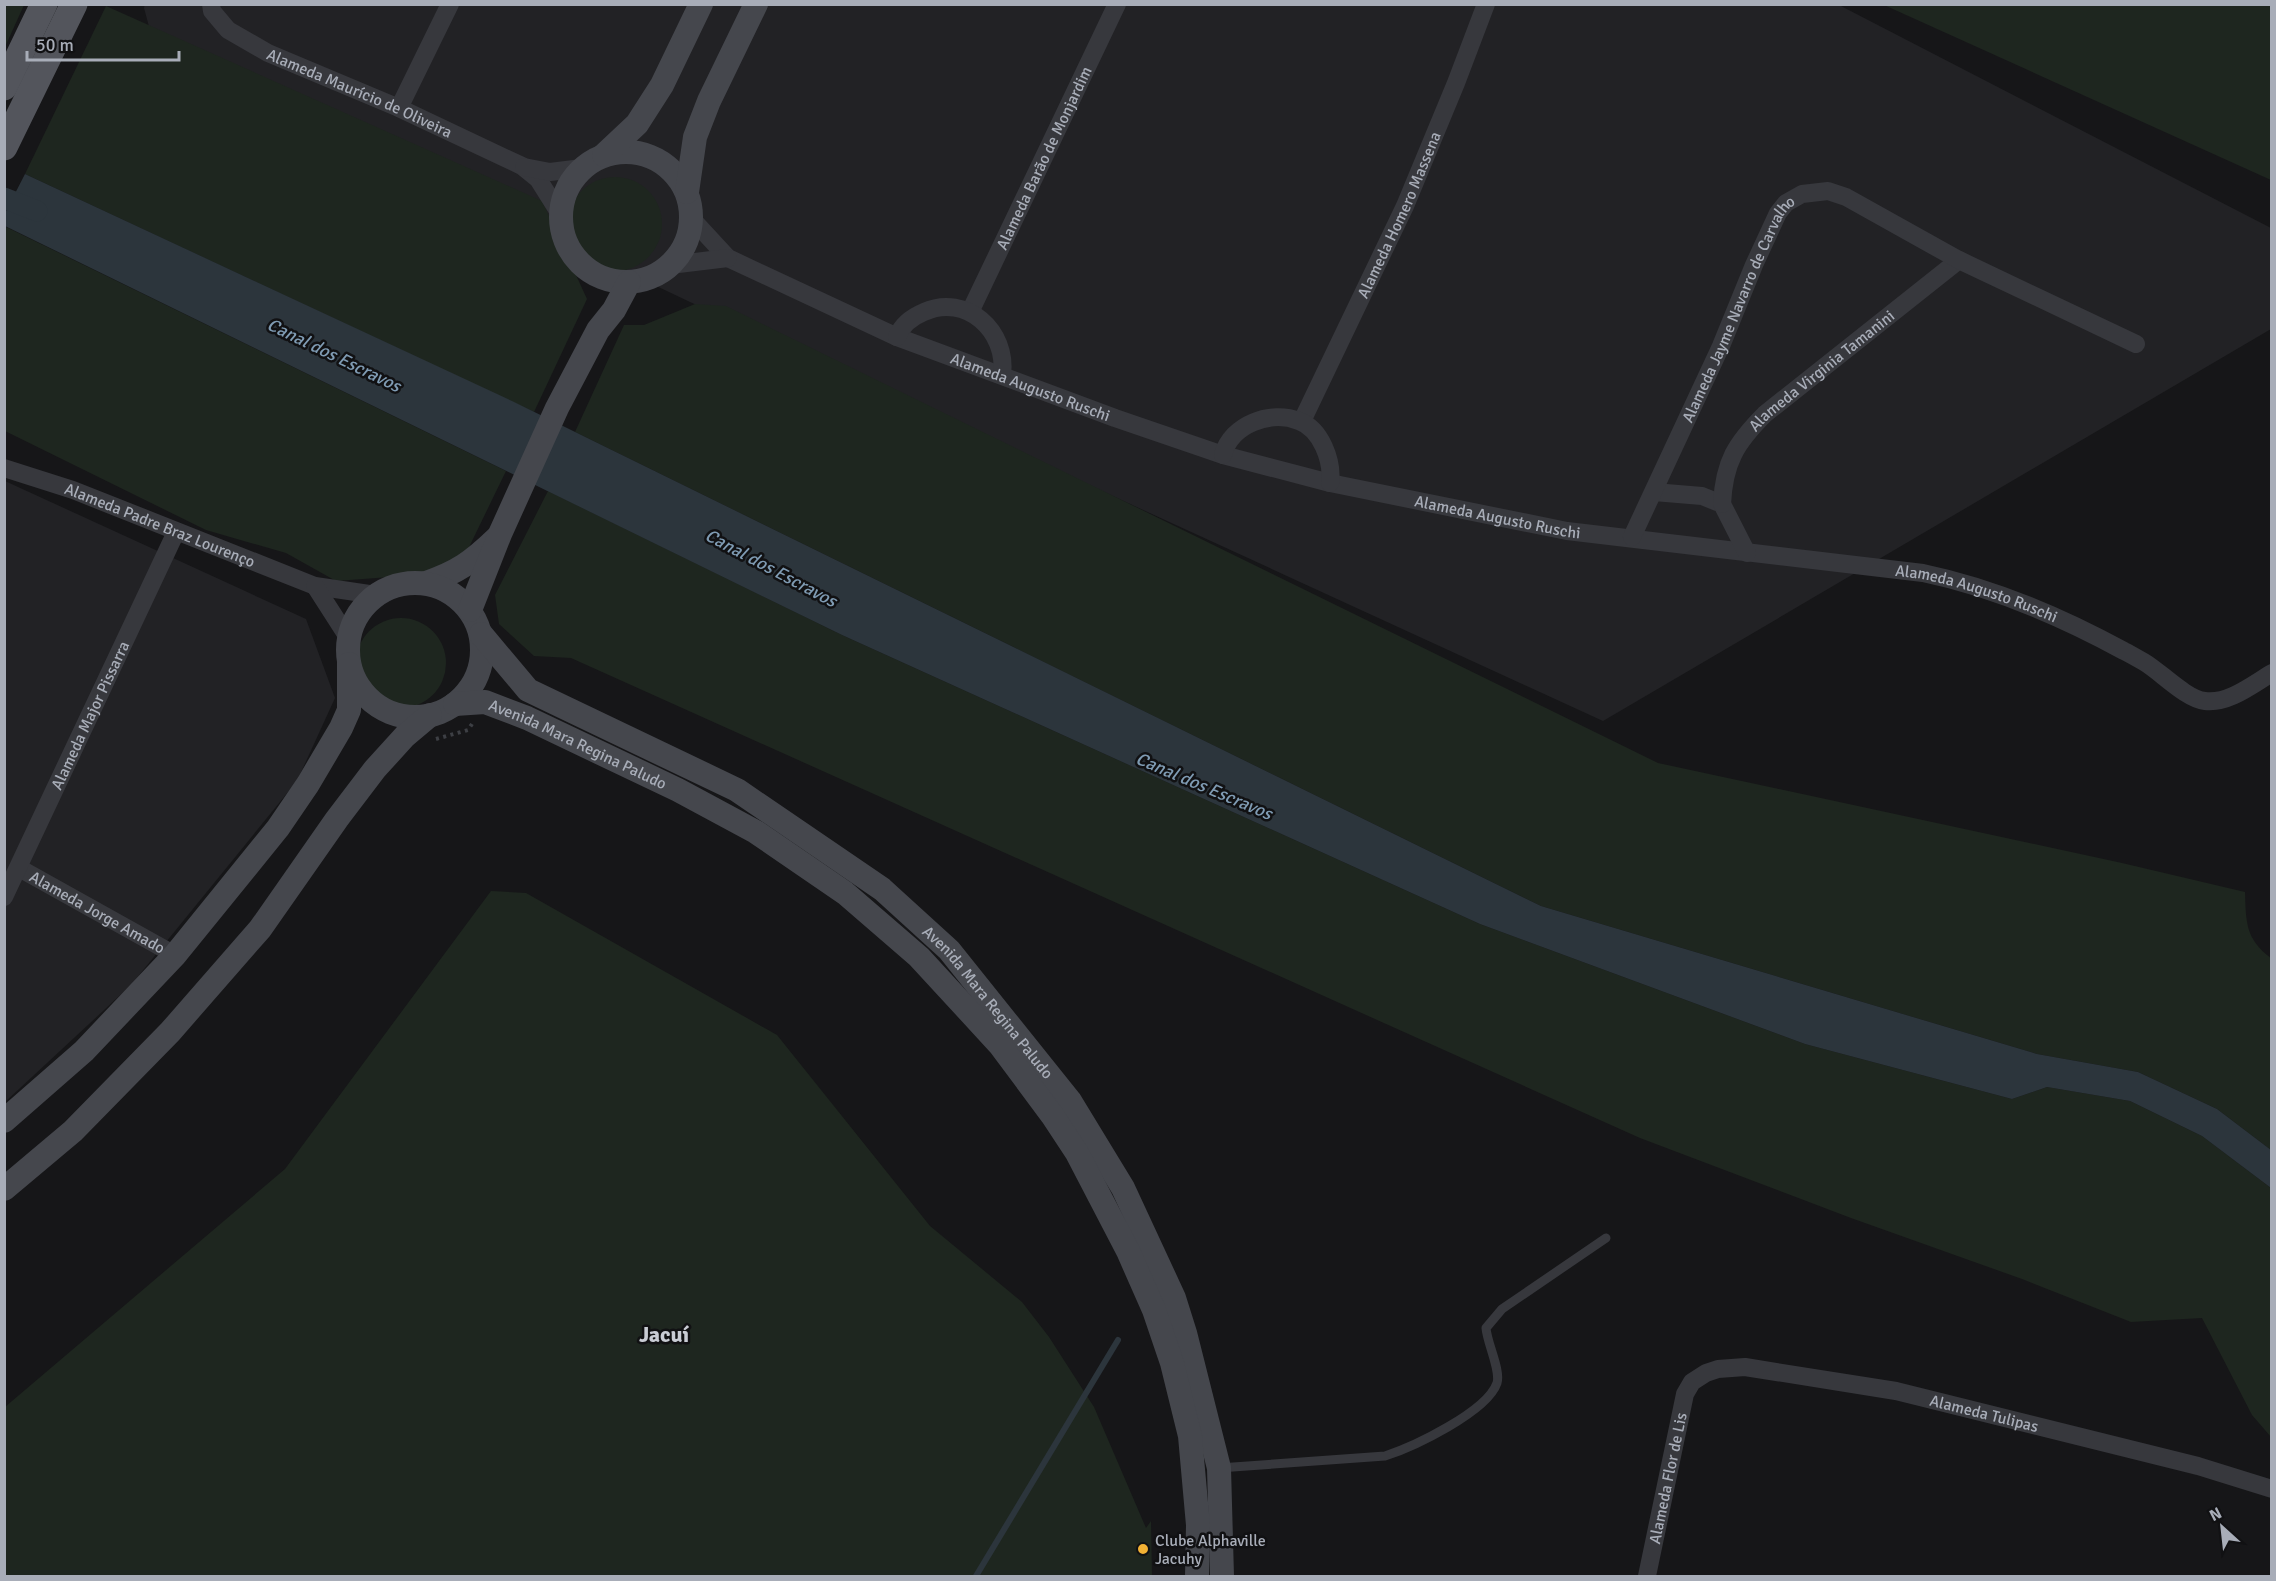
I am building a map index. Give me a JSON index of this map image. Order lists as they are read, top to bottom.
{
  "streets": {
    "street": [
      "Alameda Maurício de Oliveira",
      "Alameda Barão de Monjardim",
      "Alameda Homero Massena",
      "Alameda Jayme Navarro de Carvalho",
      "Alameda Virginia Tamanini",
      "Alameda Augusto Ruschi",
      "Alameda Padre Braz Lourenço",
      "Alameda Major Pissarra",
      "Avenida Mara Regina Paludo",
      "Alameda Jorge Amado",
      "Alameda Tulipas",
      "Alameda Flor de Lis"
    ]
  },
  "crossings": [
    ["Alameda Maurício de Oliveira", "Alameda Augusto Ruschi"],
    ["Alameda Jayme Navarro de Carvalho", "Alameda Virginia Tamanini"],
    ["Alameda Jayme Navarro de Carvalho", "Alameda Augusto Ruschi"],
    ["Alameda Padre Braz Lourenço", "Alameda Major Pissarra"],
    ["Alameda Padre Braz Lourenço", "Avenida Mara Regina Paludo"],
    ["Alameda Major Pissarra", "Alameda Jorge Amado"],
    ["Alameda Tulipas", "Alameda Flor de Lis"]
  ],
  "districts": ["Jacuí"],
  "water": ["Canal dos Escravos"],
  "places": ["Clube Alphaville Jacuhy"],
  "scale_bar": "50 m",
  "north": "top left"
}
